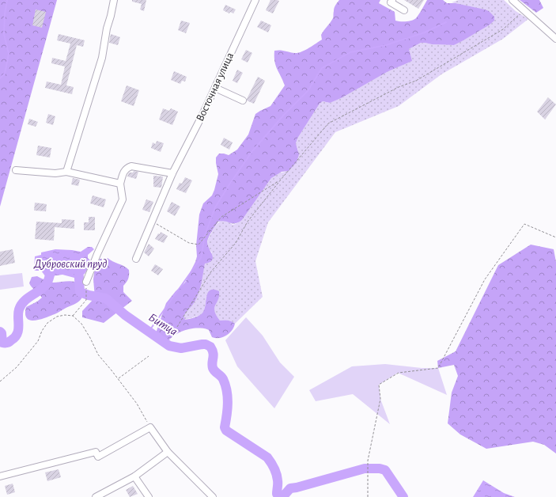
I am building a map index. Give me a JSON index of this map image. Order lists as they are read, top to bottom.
{
  "streets": {
    "street": ["Восточная улица"]
  },
  "water": ["Дубровский пруд", "Битца"]
}
